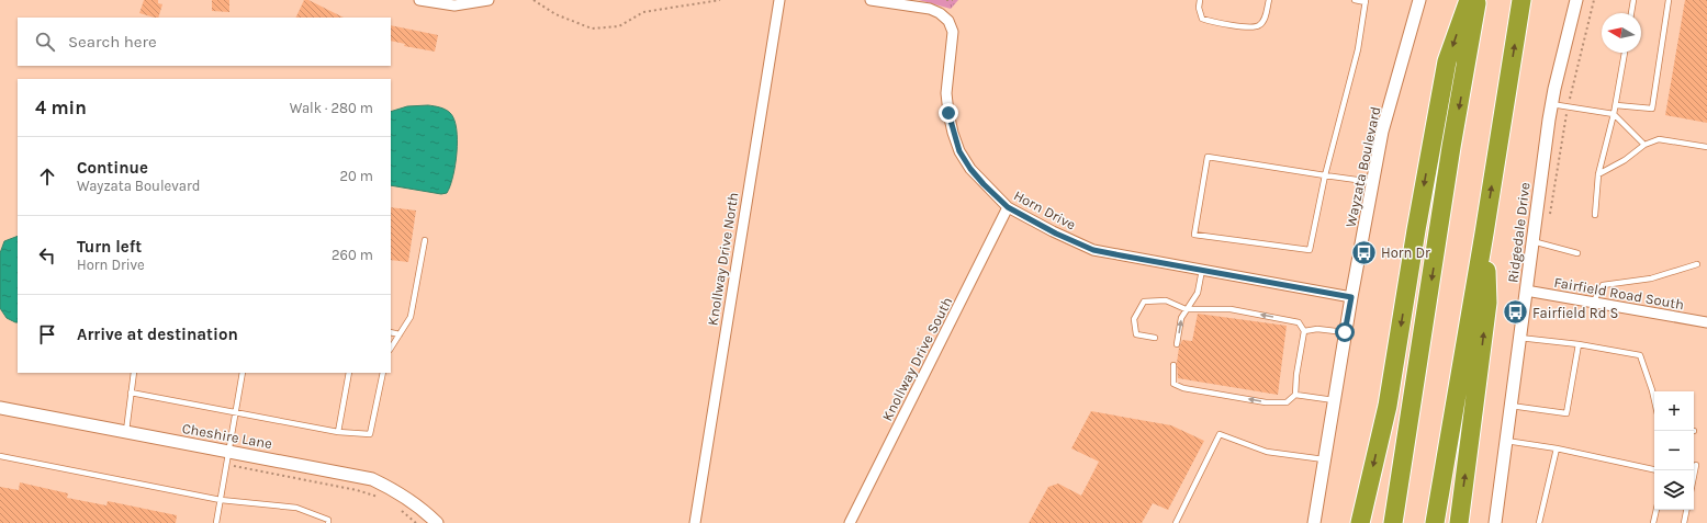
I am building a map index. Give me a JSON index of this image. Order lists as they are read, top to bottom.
{
  "streets": {
    "street": [
      "Wayzata Boulevard",
      "Horn Drive",
      "Ridgedale Drive",
      "Knollway Drive North",
      "Fairfield Road South",
      "Knollway Drive South",
      "Cheshire Lane"
    ]
  },
  "crossings": [
    ["Wayzata Boulevard", "Horn Drive"],
    ["Horn Drive", "Knollway Drive South"],
    ["Ridgedale Drive", "Fairfield Road South"]
  ],
  "places": {
    "bus stop": ["Horn Dr", "Fairfield Rd S"]
  },
  "north": "left",
  "page": {
    "search": "Search here",
    "heading": ["4 min", "Walk · 280 m"],
    "list": [
      ["Continue", "Wayzata Boulevard", "20 m"],
      ["Turn left", "Horn Drive", "260 m"],
      "Arrive at destination"
    ],
    "map_buttons": ["+", "−"]
  }
}
